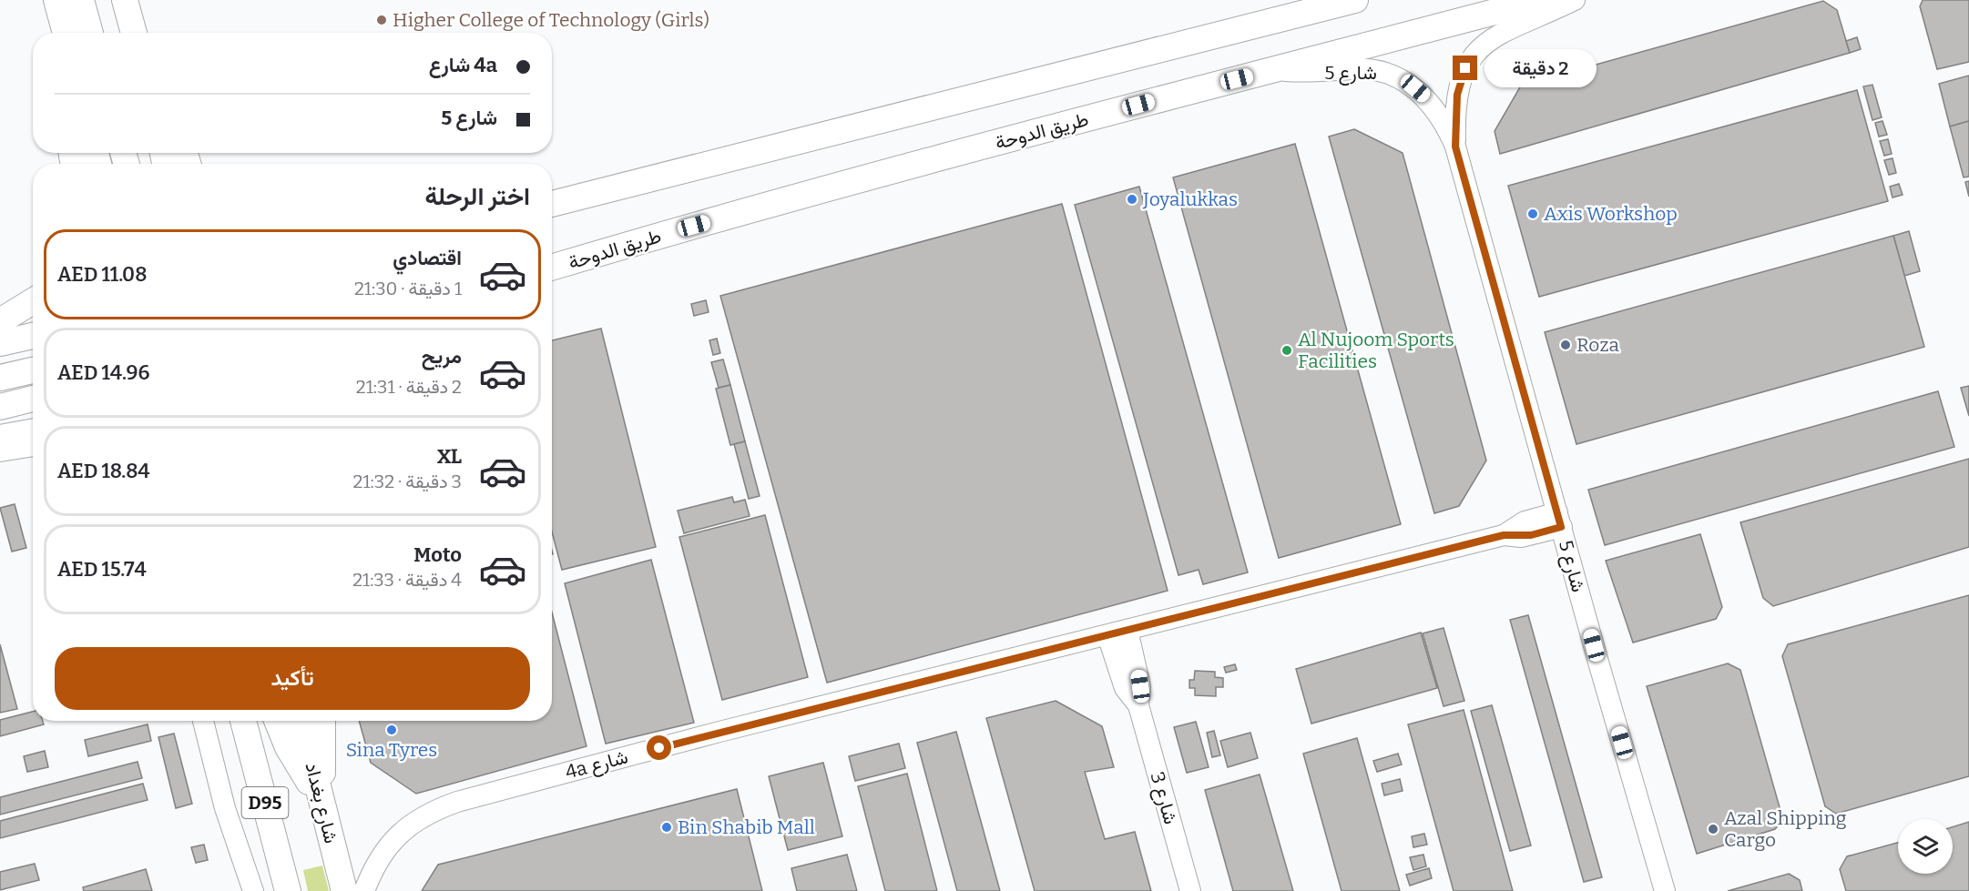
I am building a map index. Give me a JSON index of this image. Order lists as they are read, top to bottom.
{
  "streets": {
    "main road": ["طريق الدوحة", "D95", "شارع بغداد"],
    "street": ["شارع 5", "4a شارع", "شارع 3"]
  },
  "crossings": [
    ["شارع 5", "طريق الدوحة"],
    ["شارع 5", "4a شارع"],
    ["4a شارع", "شارع 3"]
  ],
  "places": [
    "Higher College of Technology (Girls)",
    "Joyalukkas",
    "Axis Workshop",
    "Roza",
    "Al Nujoom Sports Facilities",
    "Sina Tyres",
    "Bin Shabib Mall",
    "Azal Shipping Cargo"
  ],
  "page": {
    "banner": ["4a شارع", "شارع 5"],
    "bubble": "2 دقيقة",
    "heading": "اختر الرحلة",
    "list": [
      {
        "name": "اقتصادي",
        "note": "1 دقيقة · 21:30",
        "value": "AED 11.08"
      },
      {
        "name": "مريح",
        "note": "2 دقيقة · 21:31",
        "value": "AED 14.96"
      },
      {
        "name": "XL",
        "note": "3 دقيقة · 21:32",
        "value": "AED 18.84"
      },
      {
        "name": "Moto",
        "note": "4 دقيقة · 21:33",
        "value": "AED 15.74"
      }
    ],
    "buttons": "تأكيد"
  }
}
